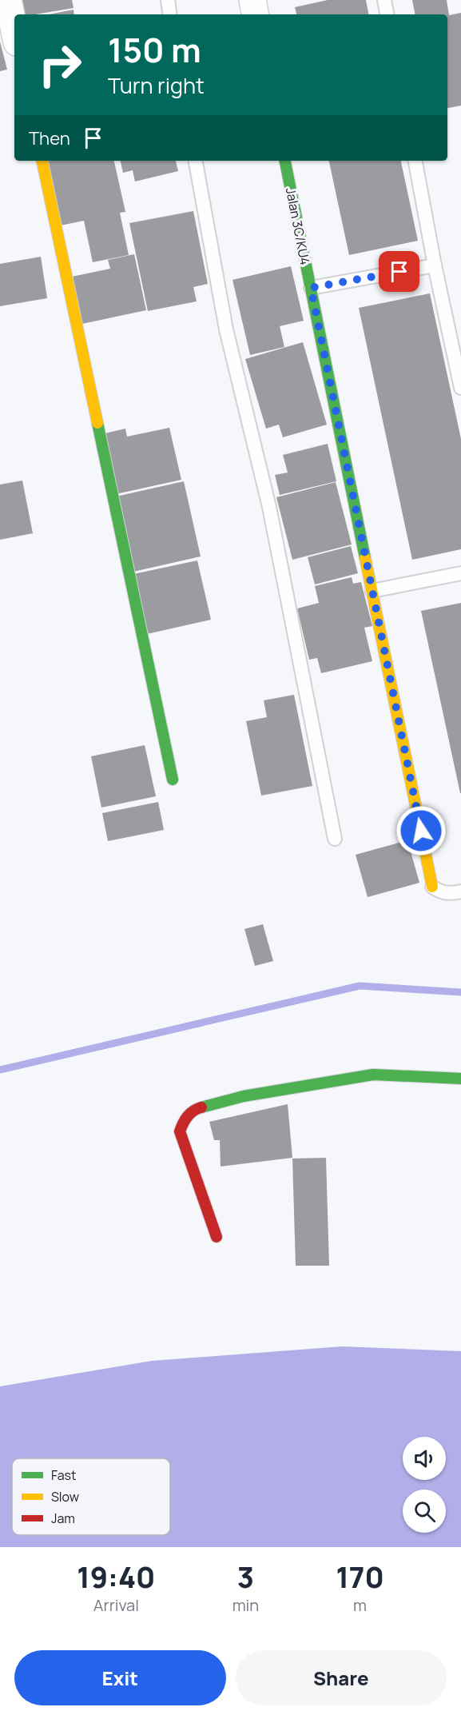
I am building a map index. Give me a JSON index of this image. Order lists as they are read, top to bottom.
{
  "streets": {
    "street": ["Jalan 3C/KU4"]
  },
  "legend": ["Fast", "Slow", "Jam"],
  "page": {
    "turn": ["150 m", "Turn right"],
    "then": "Then",
    "eta": [
      "19:40",
      "Arrival",
      "3",
      "min",
      "170",
      "m"
    ],
    "buttons": ["Exit", "Share"]
  }
}
